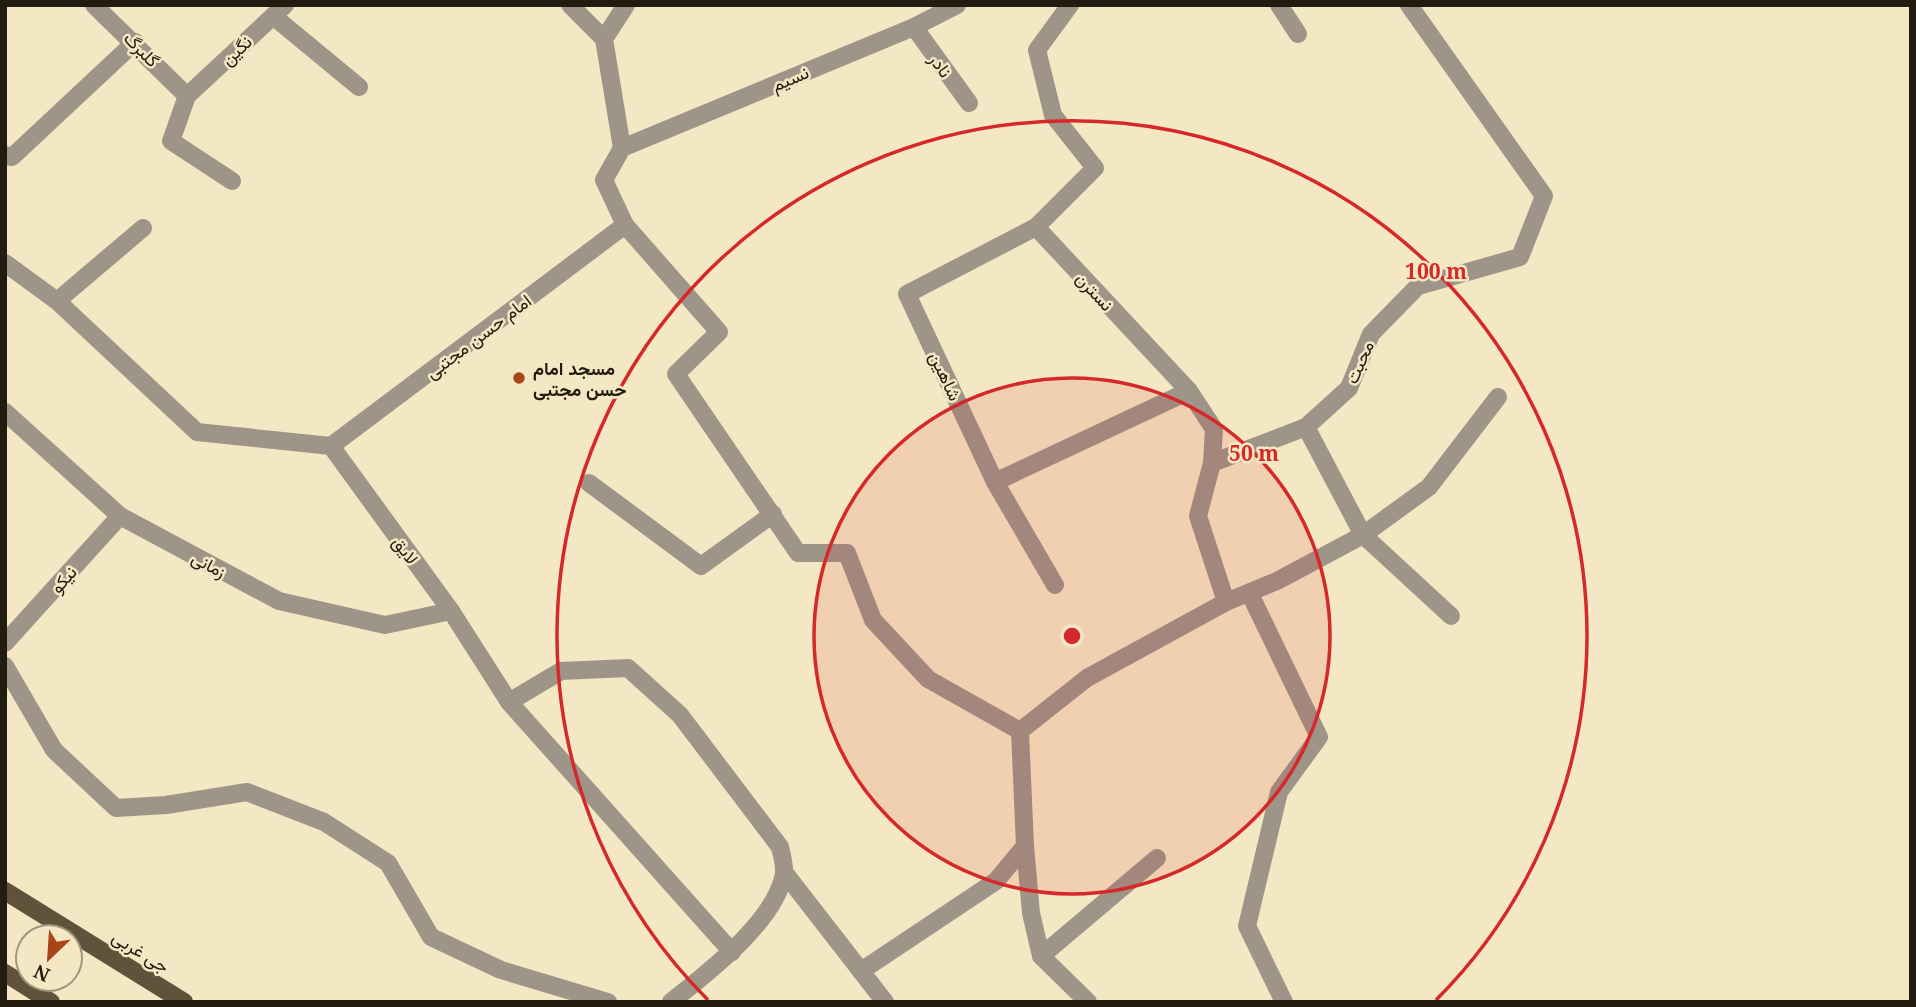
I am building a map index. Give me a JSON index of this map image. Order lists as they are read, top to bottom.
{
  "streets": {
    "main road": ["جی غربی"],
    "street": [
      "گلبرگ",
      "نگین",
      "نادر",
      "نسیم",
      "نسترن",
      "امام حسن مجتبی",
      "محبت",
      "شاهین",
      "لایق",
      "زمانی",
      "نیکو"
    ]
  },
  "crossings": [
    ["گلبرگ", "نگین"],
    ["نادر", "نسیم"],
    ["نسترن", "محبت"],
    ["نسترن", "شاهین"],
    ["امام حسن مجتبی", "لایق"],
    ["لایق", "زمانی"],
    ["زمانی", "نیکو"]
  ],
  "places": ["مسجد امام حسن مجتبی"],
  "north": "bottom left",
  "rings": ["100 m", "50 m"]
}
